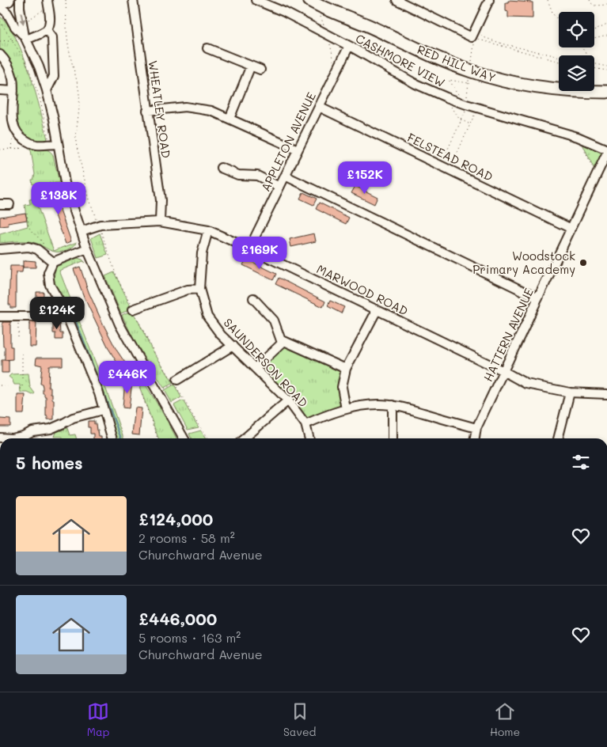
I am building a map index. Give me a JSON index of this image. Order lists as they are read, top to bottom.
{
  "streets": {
    "highway": ["RED HILL WAY"],
    "street": [
      "CASHMORE VIEW",
      "WHEATLEY ROAD",
      "APPLETON AVENUE",
      "FELSTEAD ROAD",
      "MARWOOD ROAD",
      "HATTERN AVENUE",
      "SAUNDERSON ROAD"
    ]
  },
  "crossings": [
    ["CASHMORE VIEW", "APPLETON AVENUE"],
    ["WHEATLEY ROAD", "MARWOOD ROAD"],
    ["APPLETON AVENUE", "FELSTEAD ROAD"],
    ["APPLETON AVENUE", "MARWOOD ROAD"],
    ["FELSTEAD ROAD", "HATTERN AVENUE"],
    ["MARWOOD ROAD", "HATTERN AVENUE"],
    ["MARWOOD ROAD", "SAUNDERSON ROAD"]
  ],
  "places": ["Woodstock Primary Academy"],
  "page": {
    "price": [
      "£152K",
      "£138K",
      "£169K",
      "£124K",
      "£446K"
    ],
    "heading": "5 homes",
    "list": [
      {
        "name": "£124,000",
        "note": "2 rooms · 58 m² · Churchward Avenue"
      },
      {
        "name": "£446,000",
        "note": "5 rooms · 163 m² · Churchward Avenue"
      }
    ],
    "tabs": ["Map", "Saved", "Home"]
  }
}
